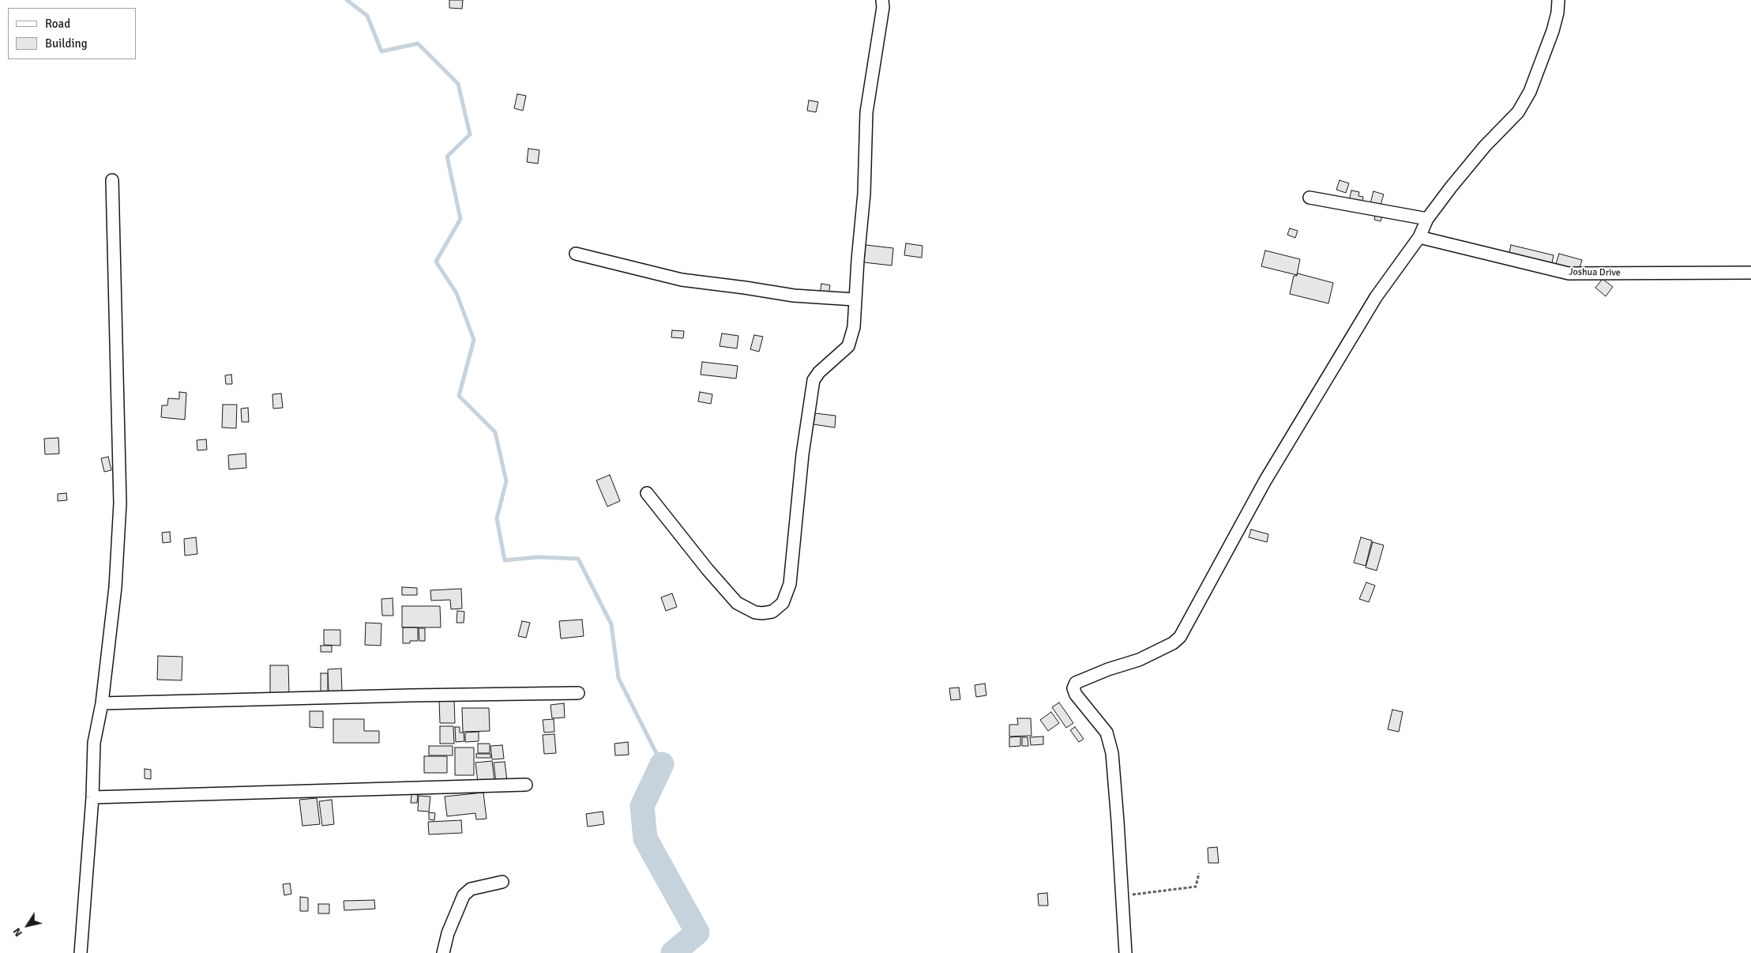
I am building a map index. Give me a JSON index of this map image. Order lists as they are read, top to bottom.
{
  "streets": {
    "street": ["Joshua Drive"]
  },
  "legend": ["Road", "Building"],
  "north": "bottom left"
}
